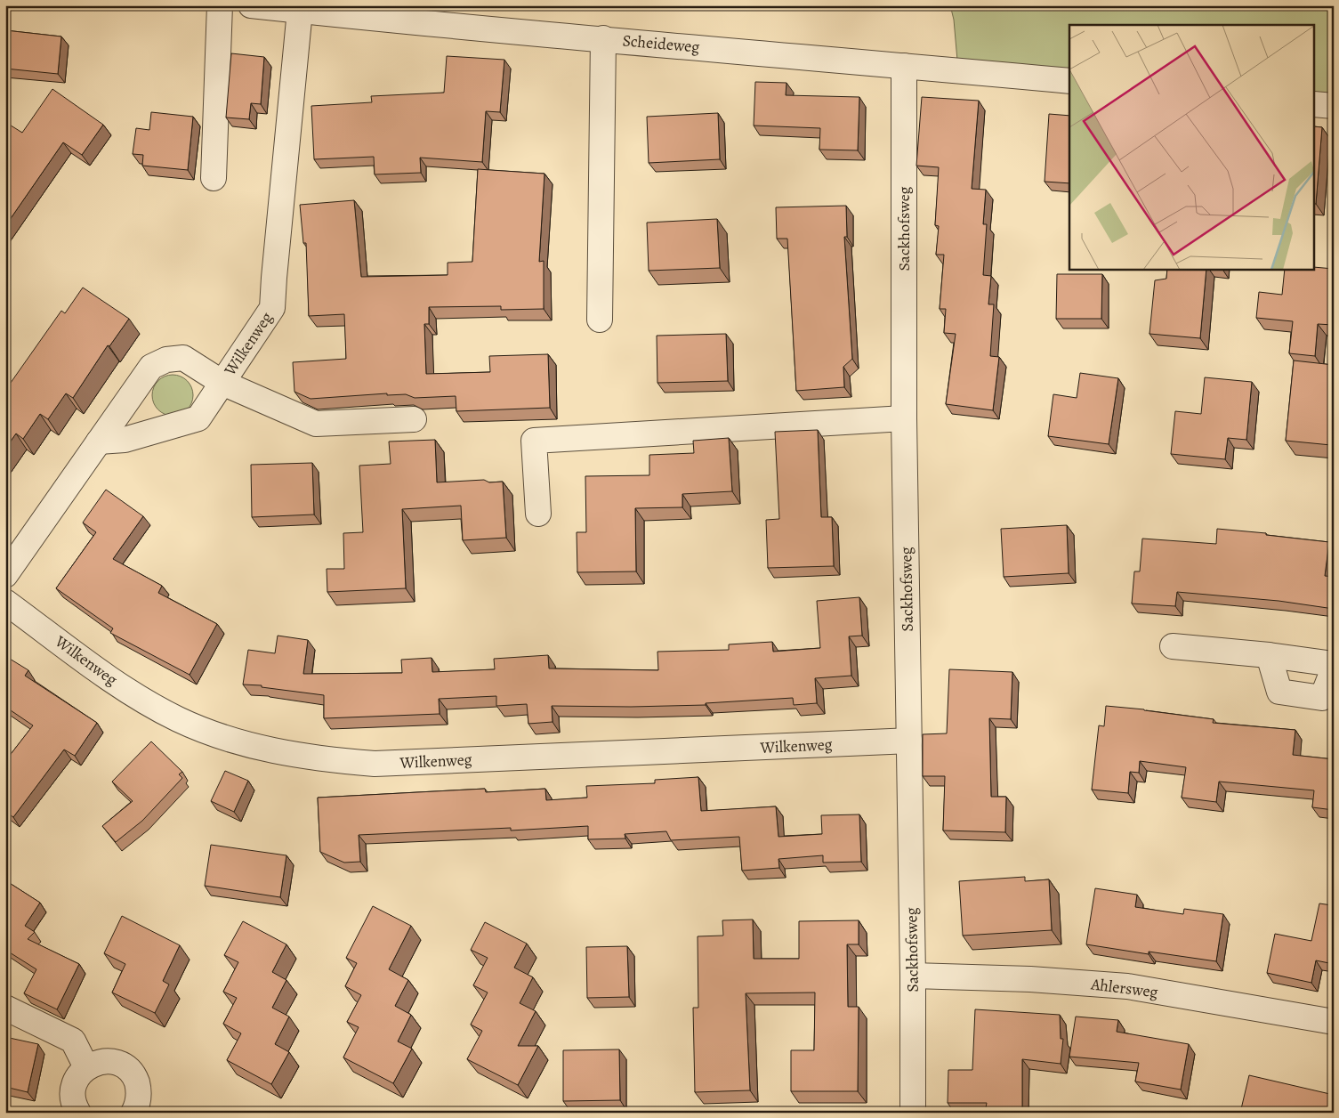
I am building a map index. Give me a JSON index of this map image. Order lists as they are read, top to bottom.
{
  "streets": {
    "street": [
      "Scheideweg",
      "Sackhofsweg",
      "Wilkenweg",
      "Ahlersweg"
    ]
  },
  "crossings": [
    ["Scheideweg", "Sackhofsweg"],
    ["Scheideweg", "Wilkenweg"],
    ["Sackhofsweg", "Wilkenweg"],
    ["Sackhofsweg", "Ahlersweg"]
  ]
}
